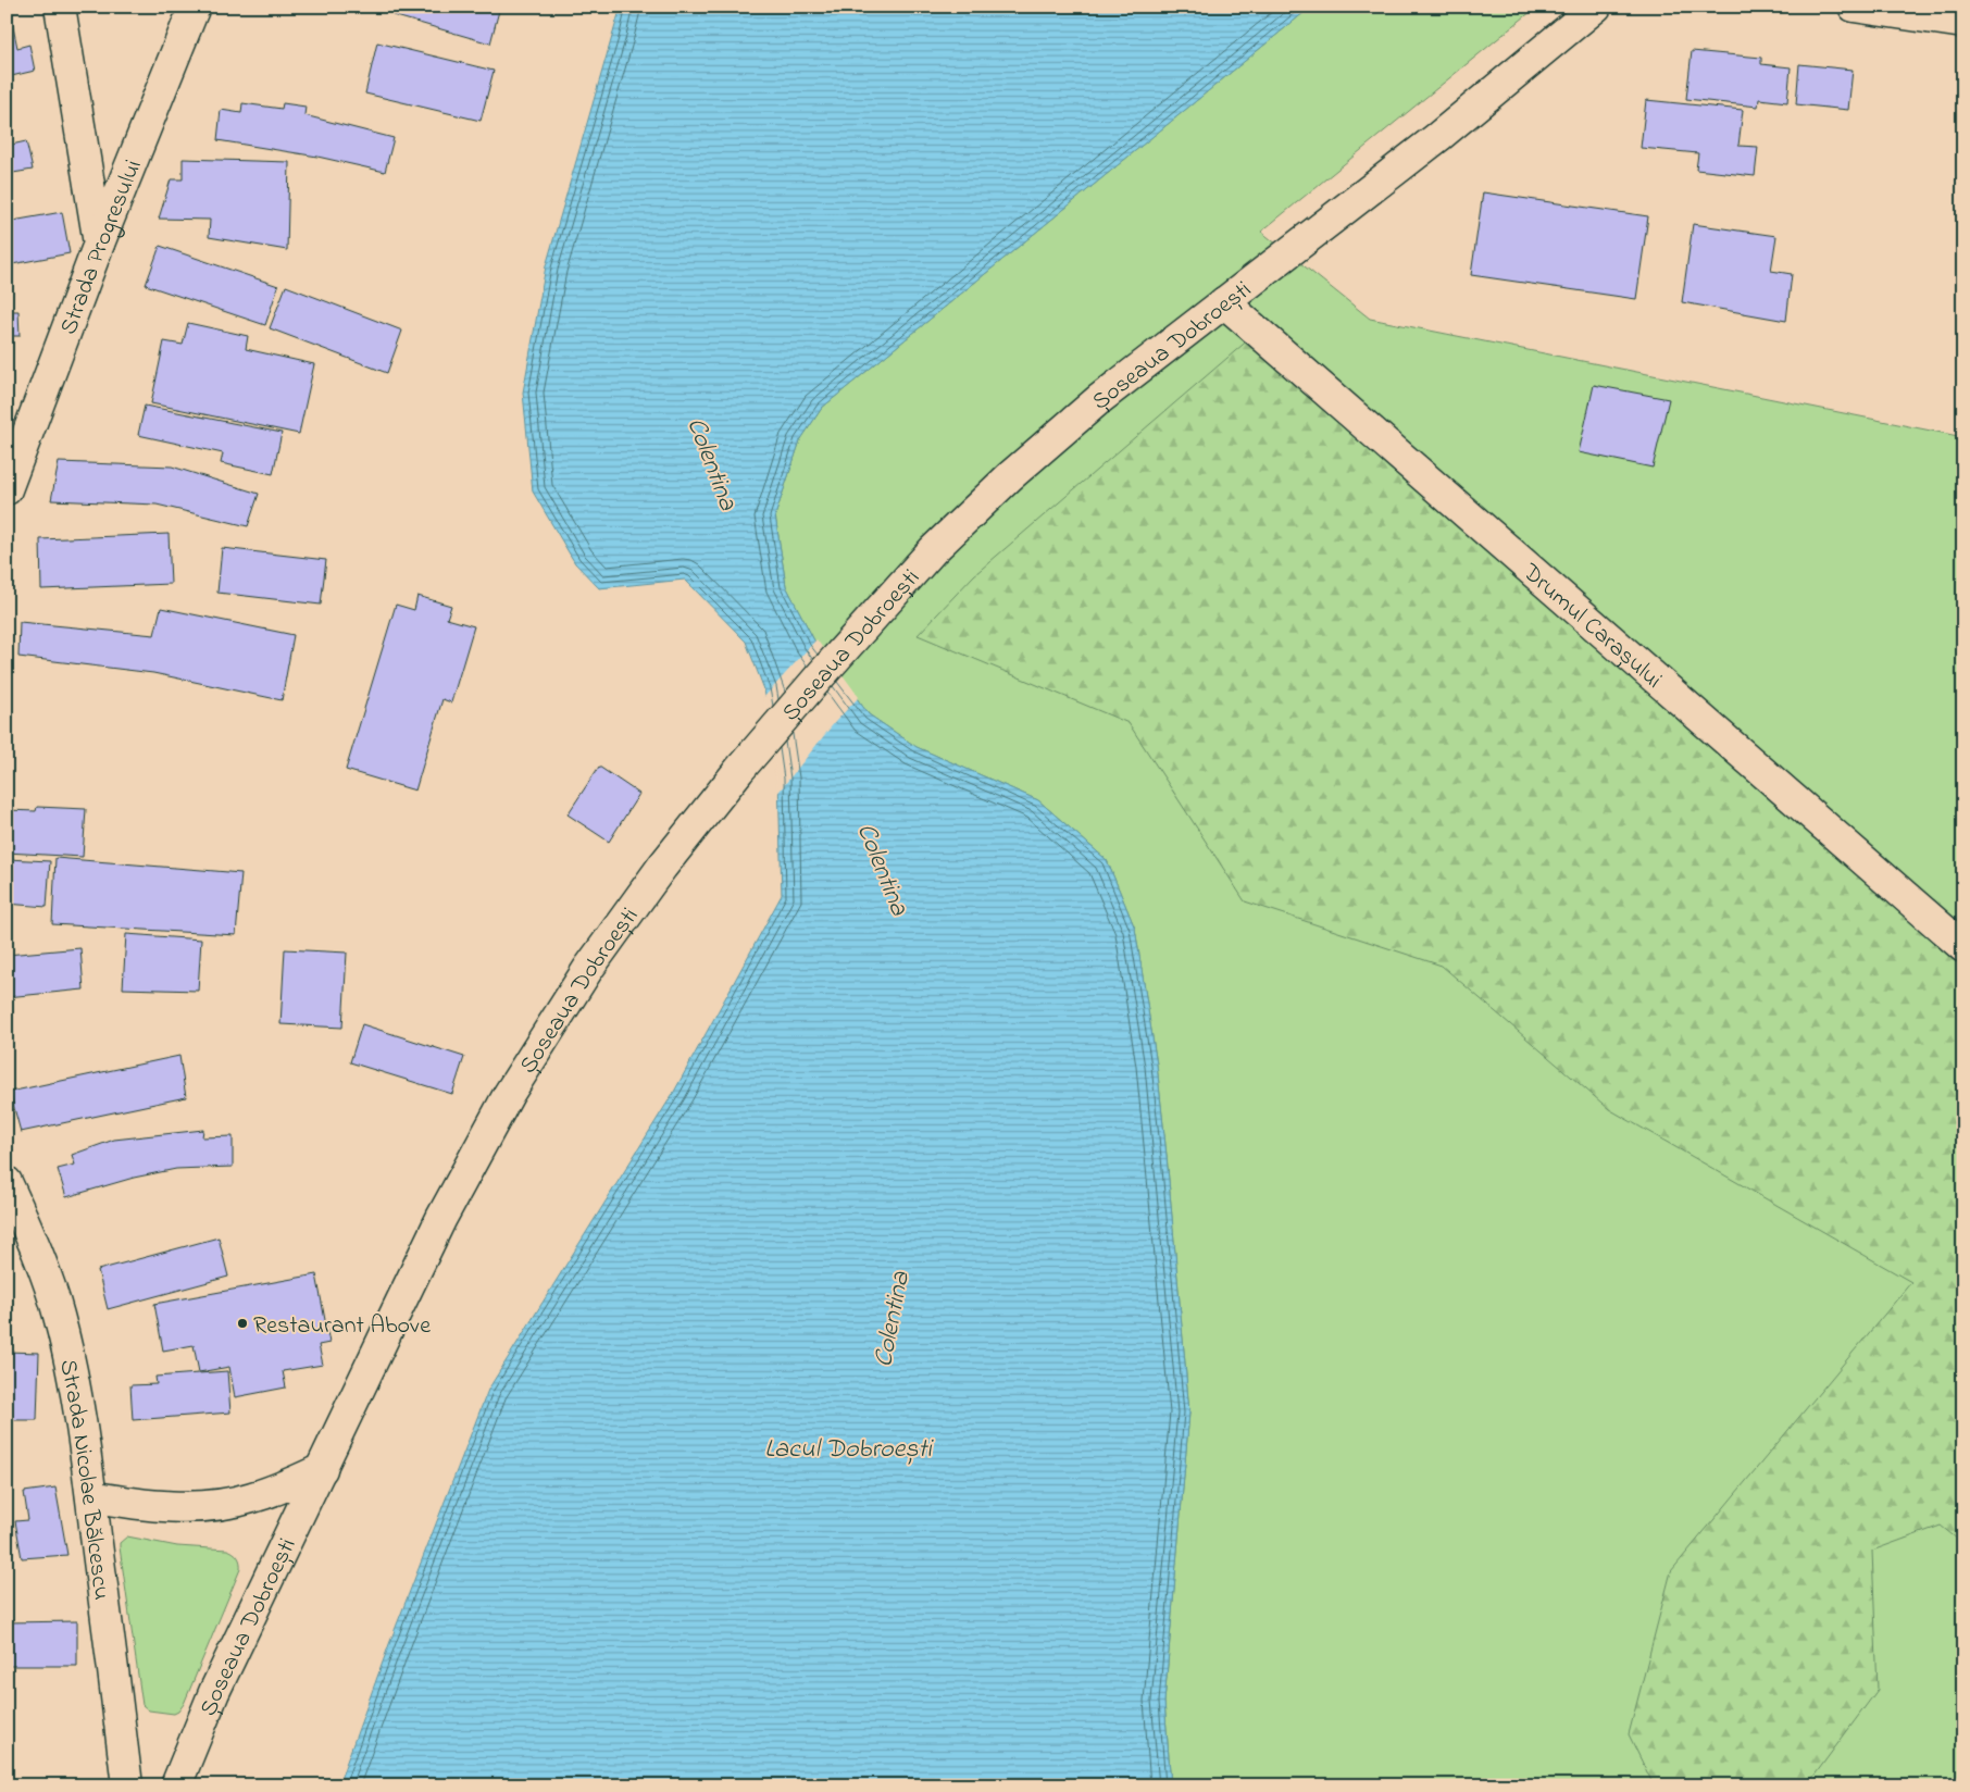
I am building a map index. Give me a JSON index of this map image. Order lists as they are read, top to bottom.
{
  "streets": {
    "street": [
      "Strada Progresului",
      "Șoseaua Dobroești",
      "Drumul Carașului",
      "Strada Nicolae Bălcescu"
    ]
  },
  "crossings": [
    ["Șoseaua Dobroești", "Drumul Carașului"]
  ],
  "water": ["Colentina", "Lacul Dobroești"],
  "places": ["Restaurant Above"]
}
